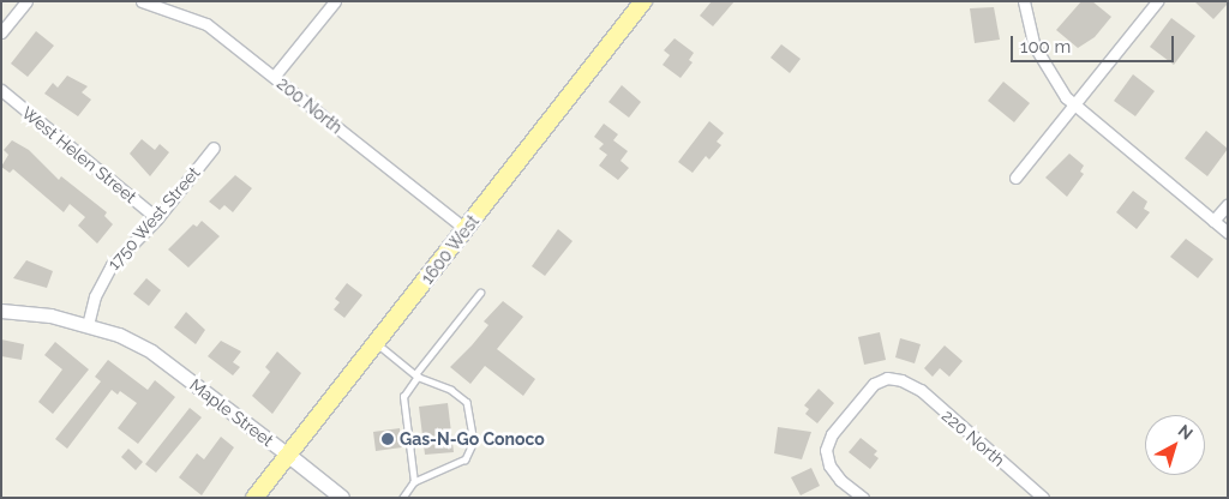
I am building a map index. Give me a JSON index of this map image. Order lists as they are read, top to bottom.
{
  "streets": {
    "main road": ["1600 West", "Maple Street"],
    "street": [
      "200 North",
      "West Helen Street",
      "1750 West Street",
      "220 North"
    ]
  },
  "crossings": [
    ["200 North", "1600 West"],
    ["West Helen Street", "1750 West Street"],
    ["1750 West Street", "Maple Street"],
    ["1600 West", "Maple Street"]
  ],
  "places": ["Gas-N-Go Conoco"],
  "scale_bar": "100 m",
  "north": "top right"
}
